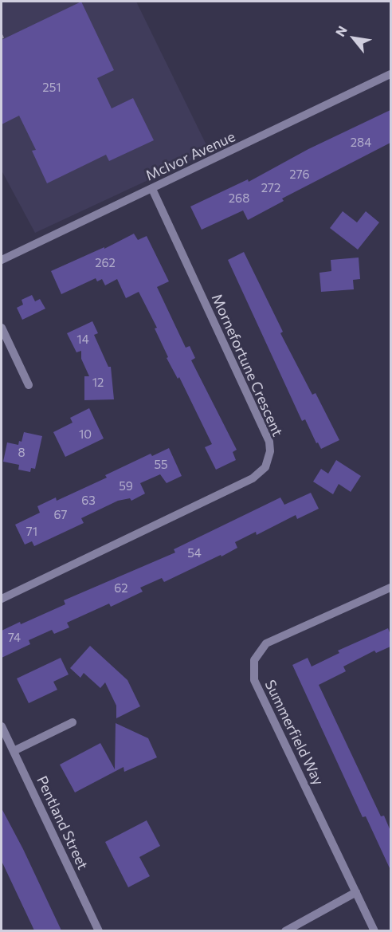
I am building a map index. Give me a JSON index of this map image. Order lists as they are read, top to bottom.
{
  "streets": {
    "street": [
      "McIvor Avenue",
      "Mornefortune Crescent",
      "Summerfield Way",
      "Pentland Street"
    ]
  },
  "crossings": [
    ["McIvor Avenue", "Mornefortune Crescent"]
  ],
  "house_numbers": [
    "251",
    "284",
    "276",
    "272",
    "268",
    "262",
    "14",
    "12",
    "10",
    "8",
    "55",
    "59",
    "63",
    "67",
    "71",
    "54",
    "62",
    "74"
  ],
  "north": "top left"
}
